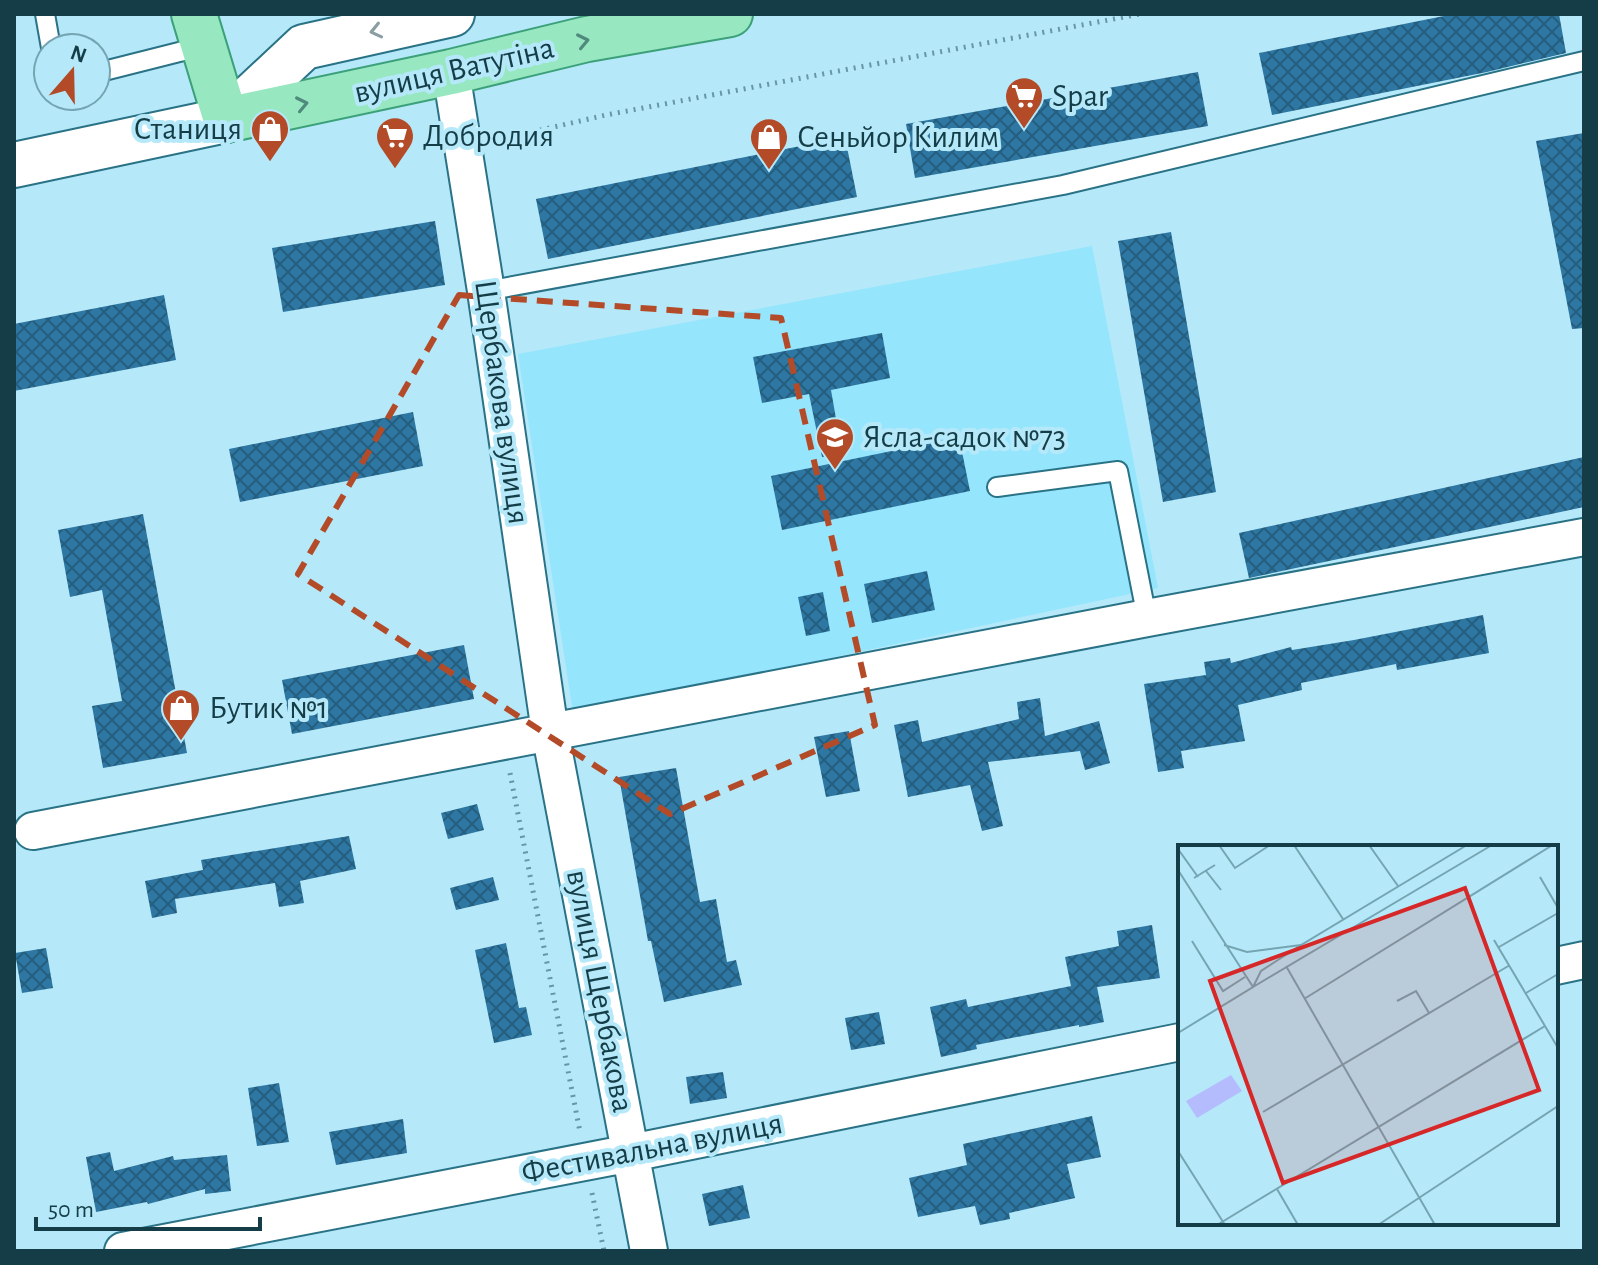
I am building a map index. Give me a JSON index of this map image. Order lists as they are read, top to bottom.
{
  "streets": {
    "main road": ["вулиця Ватутіна"],
    "street": ["Щербакова вулиця", "вулиця Щербакова", "Фестивальна вулиця"]
  },
  "crossings": [
    ["вулиця Ватутіна", "Щербакова вулиця"],
    ["Щербакова вулиця", "вулиця Щербакова"],
    ["вулиця Щербакова", "Фестивальна вулиця"]
  ],
  "places": {
    "supermarket": ["Spar", "Добродия"],
    "shop": ["Станиця", "Сеньйор Килим", "Бутик №1"],
    "school or university": ["Ясла-садок №73"]
  },
  "scale_bar": "50 m",
  "north": "top"
}
